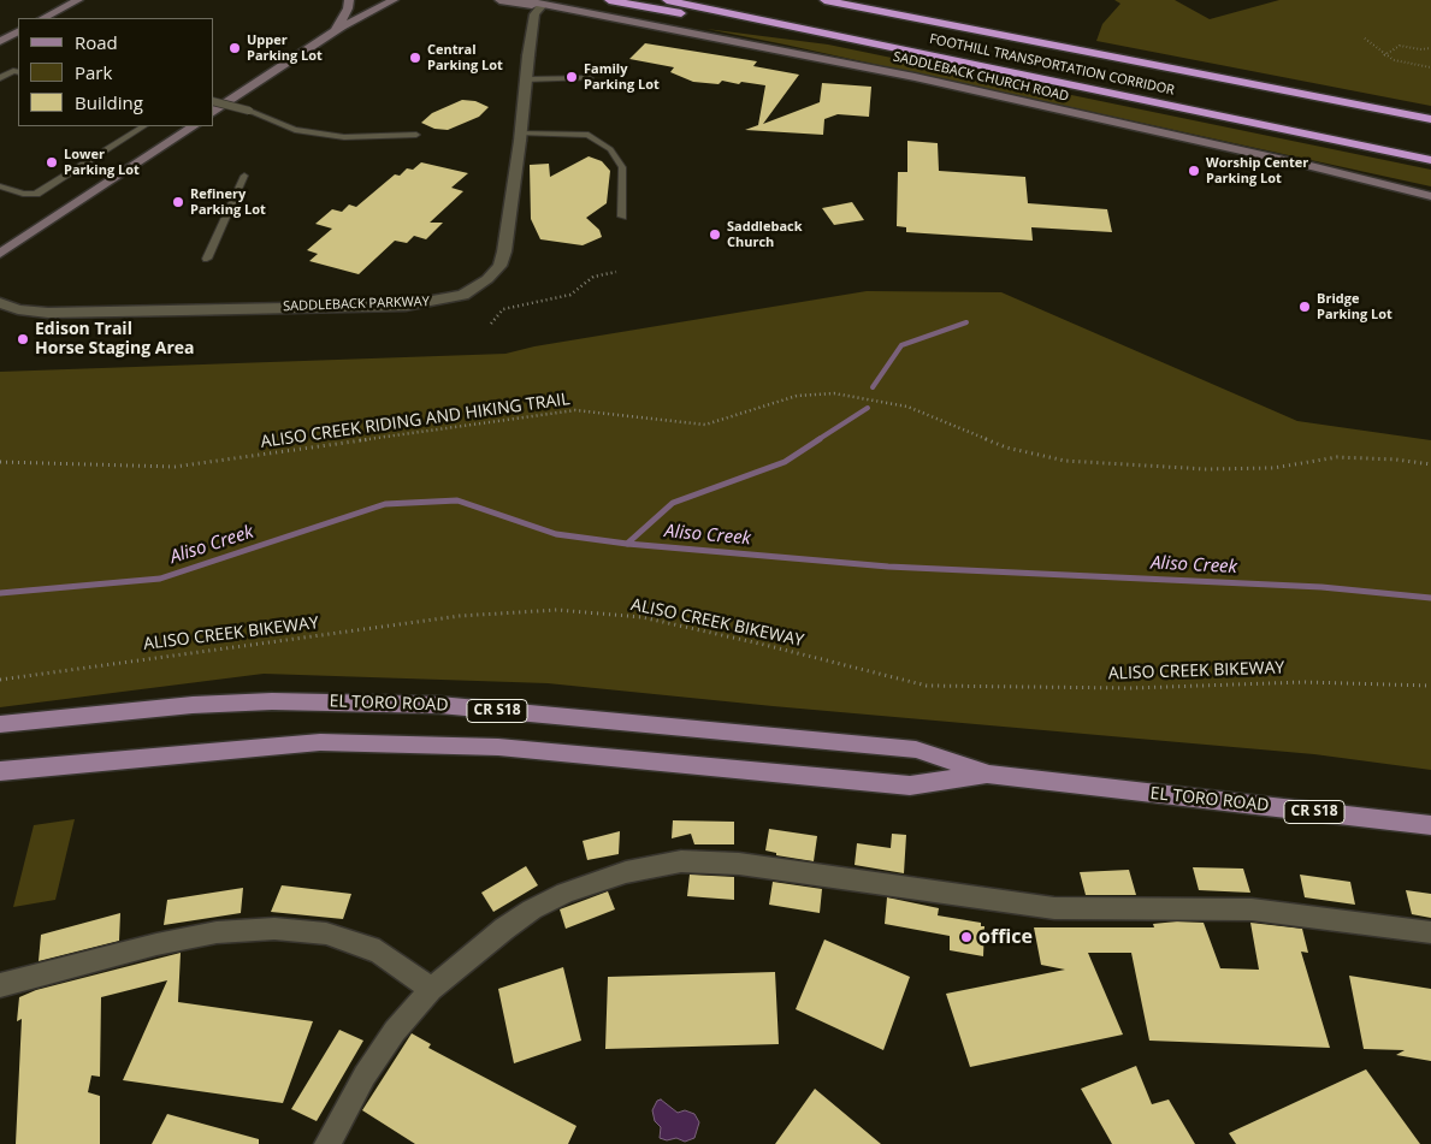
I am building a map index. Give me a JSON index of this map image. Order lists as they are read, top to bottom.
{
  "streets": {
    "highway": ["FOOTHILL TRANSPORTATION CORRIDOR"],
    "main road": ["SADDLEBACK CHURCH ROAD", "EL TORO ROAD", "CR S18"],
    "street": ["SADDLEBACK PARKWAY"],
    "path": ["ALISO CREEK RIDING AND HIKING TRAIL", "ALISO CREEK BIKEWAY"]
  },
  "crossings": [
    ["SADDLEBACK CHURCH ROAD", "SADDLEBACK PARKWAY"]
  ],
  "water": ["Aliso Creek"],
  "places": [
    "Upper Parking Lot",
    "Central Parking Lot",
    "Family Parking Lot",
    "Lower Parking Lot",
    "Worship Center Parking Lot",
    "Refinery Parking Lot",
    "Saddleback Church",
    "Bridge Parking Lot",
    "Edison Trail Horse Staging Area",
    "office"
  ],
  "legend": ["Road", "Park", "Building"]
}
